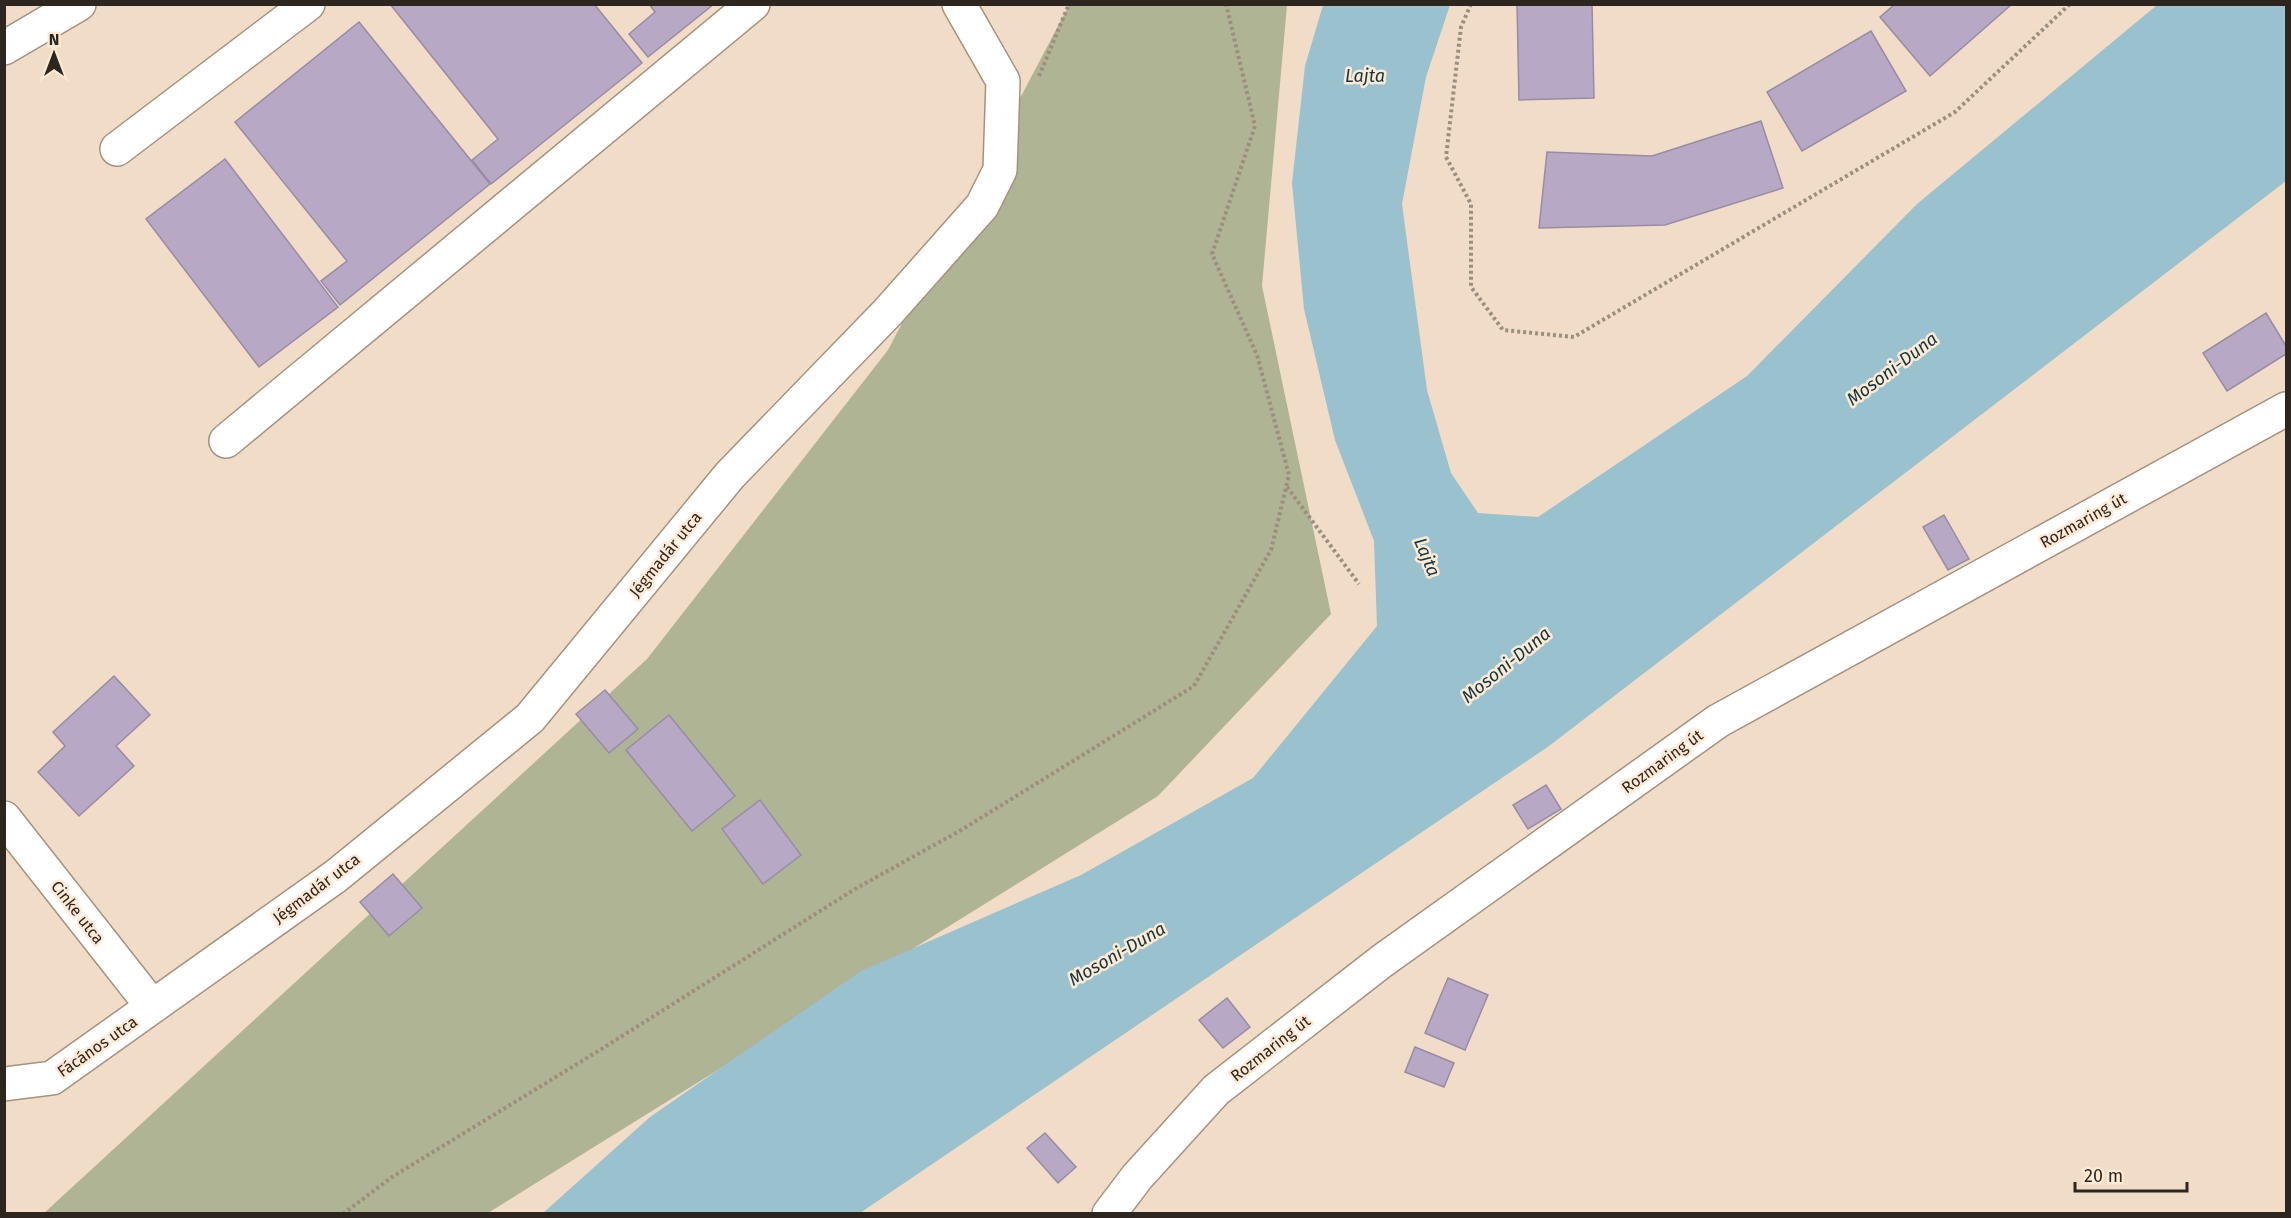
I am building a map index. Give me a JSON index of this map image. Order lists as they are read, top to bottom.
{
  "streets": {
    "street": [
      "Rozmaring út",
      "Jégmadár utca",
      "Cinke utca",
      "Fácános utca"
    ]
  },
  "crossings": [
    ["Jégmadár utca", "Cinke utca"],
    ["Jégmadár utca", "Fácános utca"],
    ["Cinke utca", "Fácános utca"]
  ],
  "water": ["Lajta", "Mosoni-Duna"],
  "scale_bar": "20 m",
  "north": "top"
}
